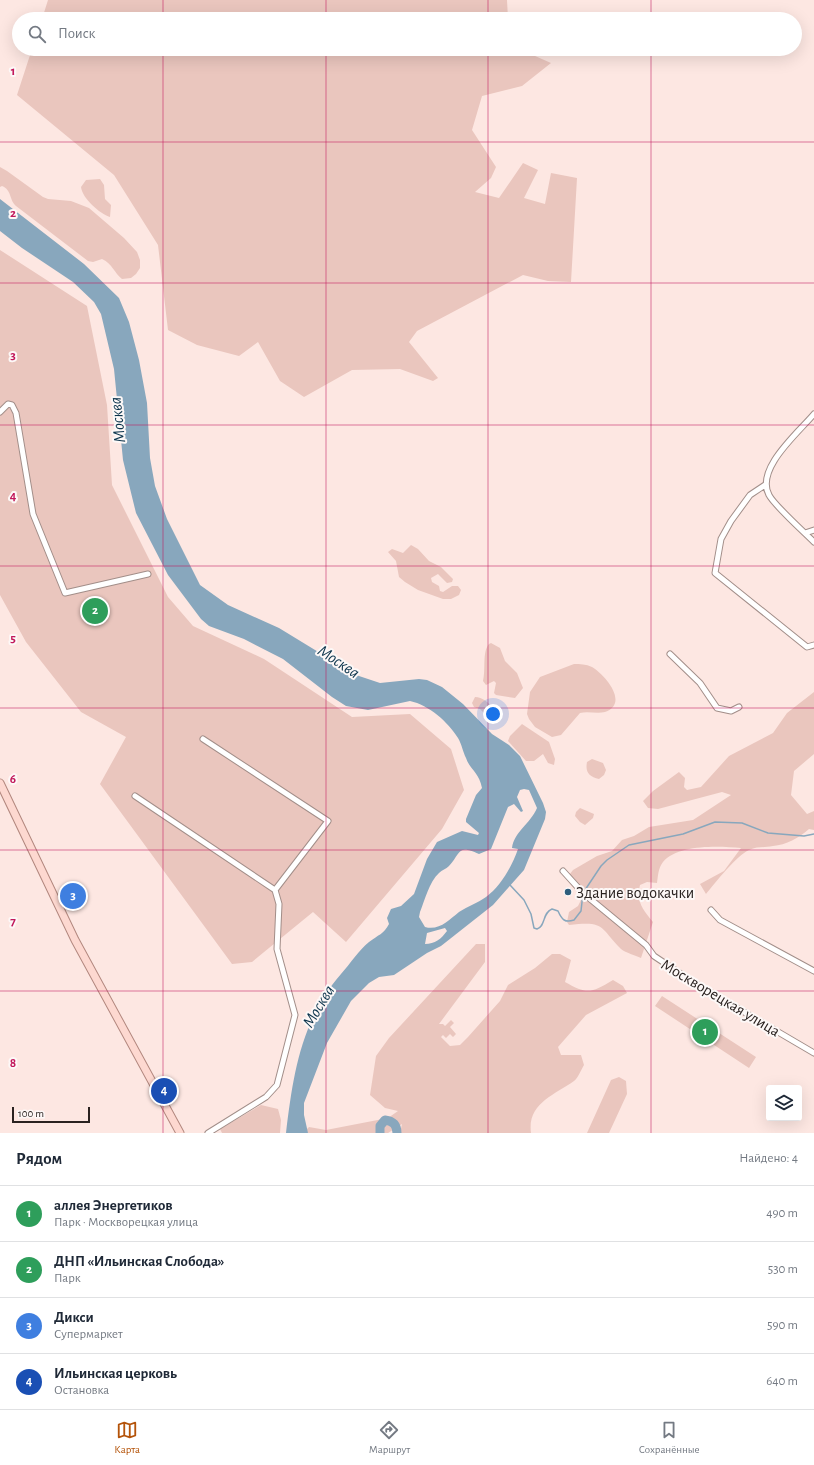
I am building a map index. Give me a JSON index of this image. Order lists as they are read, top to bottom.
{
  "streets": {
    "street": ["Москворецкая улица"]
  },
  "water": ["Москва"],
  "places": ["Здание водокачки"],
  "scale_bar": "100 m",
  "page": {
    "search": "Поиск",
    "pins": [
      "2",
      "3",
      "1",
      "4"
    ],
    "scale": "100 m",
    "heading": ["Рядом", "Найдено: 4"],
    "list": [
      {
        "mark": "1",
        "name": "аллея Энергетиков",
        "note": "Парк · Москворецкая улица",
        "value": "490 m"
      },
      {
        "mark": "2",
        "name": "ДНП «Ильинская Слобода»",
        "note": "Парк",
        "value": "530 m"
      },
      {
        "mark": "3",
        "name": "Дикси",
        "note": "Супермаркет",
        "value": "590 m"
      },
      {
        "mark": "4",
        "name": "Ильинская церковь",
        "note": "Остановка",
        "value": "640 m"
      }
    ],
    "nav": ["Карта", "Маршрут", "Сохранённые"]
  },
  "grid": {
    "rows": [
      "1",
      "2",
      "3",
      "4",
      "5",
      "6",
      "7",
      "8"
    ]
  }
}
